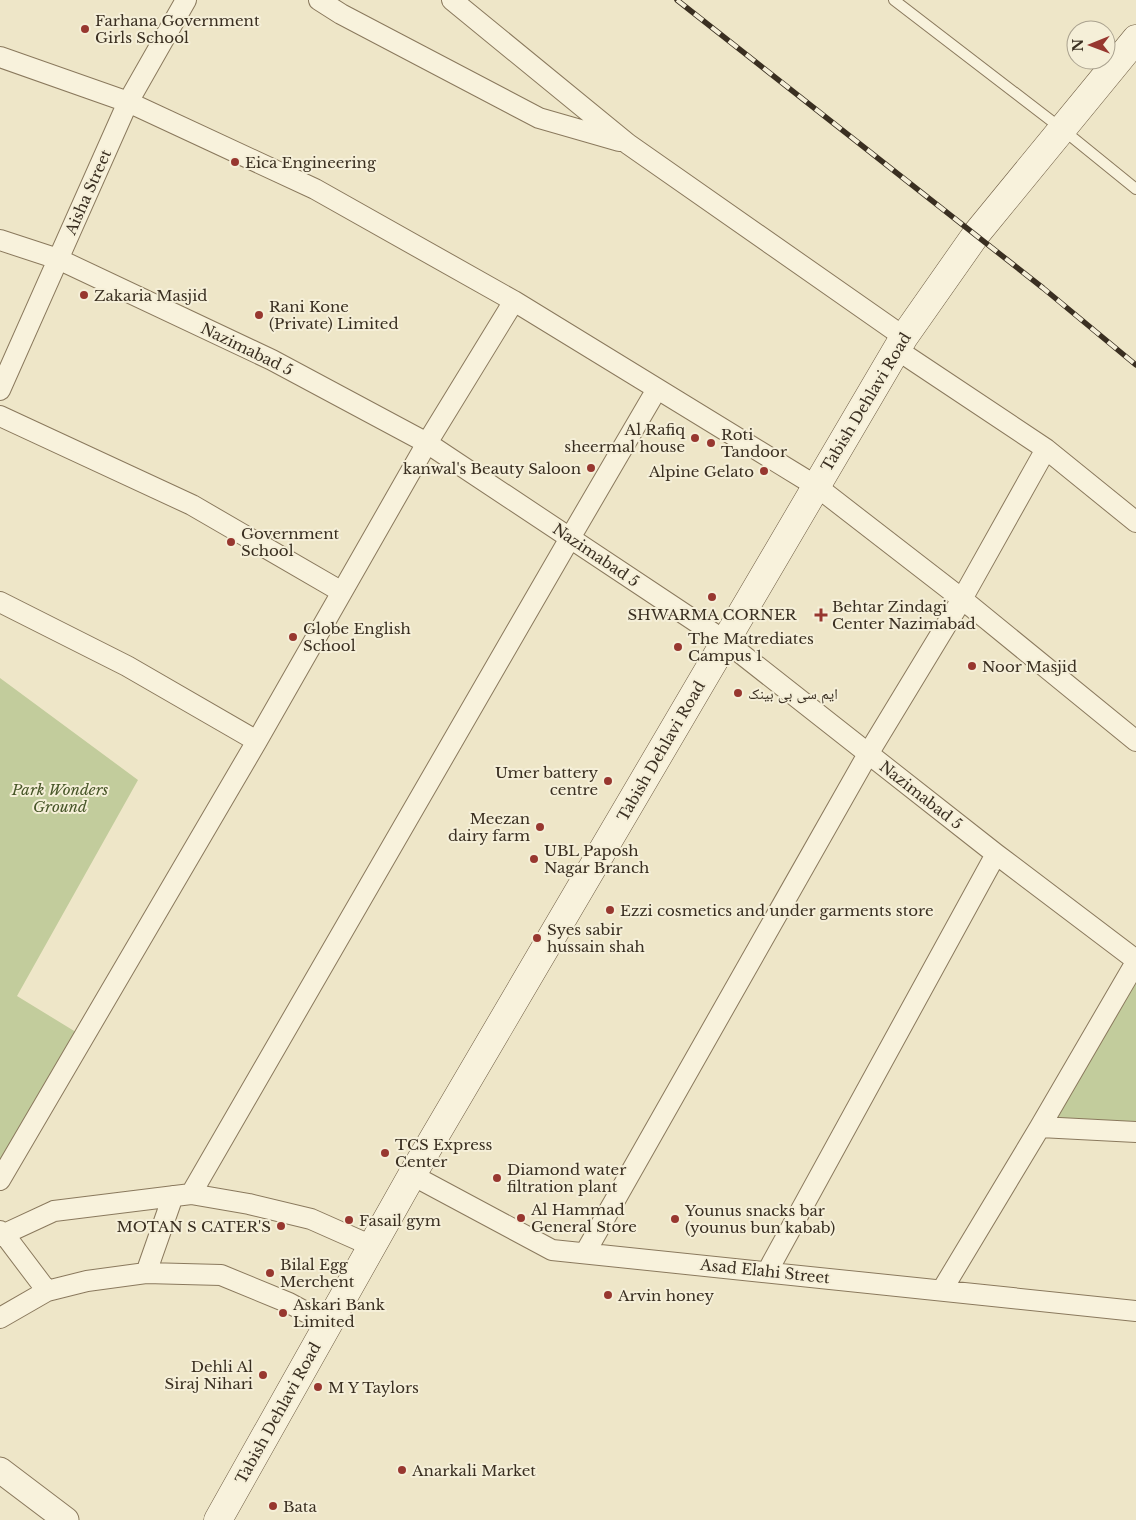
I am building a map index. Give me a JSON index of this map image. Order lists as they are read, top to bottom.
{
  "streets": {
    "main road": ["Tabish Dehlavi Road"],
    "street": ["Aisha Street", "Nazimabad 5", "Asad Elahi Street"]
  },
  "crossings": [
    ["Aisha Street", "Nazimabad 5"],
    ["Nazimabad 5", "Tabish Dehlavi Road"],
    ["Tabish Dehlavi Road", "Asad Elahi Street"]
  ],
  "parks": ["Park Wonders Ground"],
  "places": {
    "other": [
      "Farhana Government Girls School",
      "Eica Engineering",
      "Zakaria Masjid",
      "Rani Kone (Private) Limited",
      "Al Rafiq sheermal house",
      "Roti Tandoor",
      "kanwal's Beauty Saloon",
      "Alpine Gelato",
      "Government School",
      "SHWARMA CORNER",
      "Globe English School",
      "The Matrediates Campus 1",
      "Noor Masjid",
      "ایم سی بی بینک",
      "Umer battery centre",
      "Meezan dairy farm",
      "UBL Paposh Nagar Branch",
      "Ezzi cosmetics and under garments store",
      "Syes sabir hussain shah",
      "TCS Express Center",
      "Diamond water filtration plant",
      "Al Hammad General Store",
      "Younus snacks bar (younus bun kabab)",
      "Fasail gym",
      "MOTAN S CATER'S",
      "Bilal Egg Merchent",
      "Arvin honey",
      "Askari Bank Limited",
      "Dehli Al Siraj Nihari",
      "M Y Taylors",
      "Anarkali Market",
      "Bata"
    ],
    "health": ["Behtar Zindagi Center Nazimabad"]
  },
  "north": "left"
}
